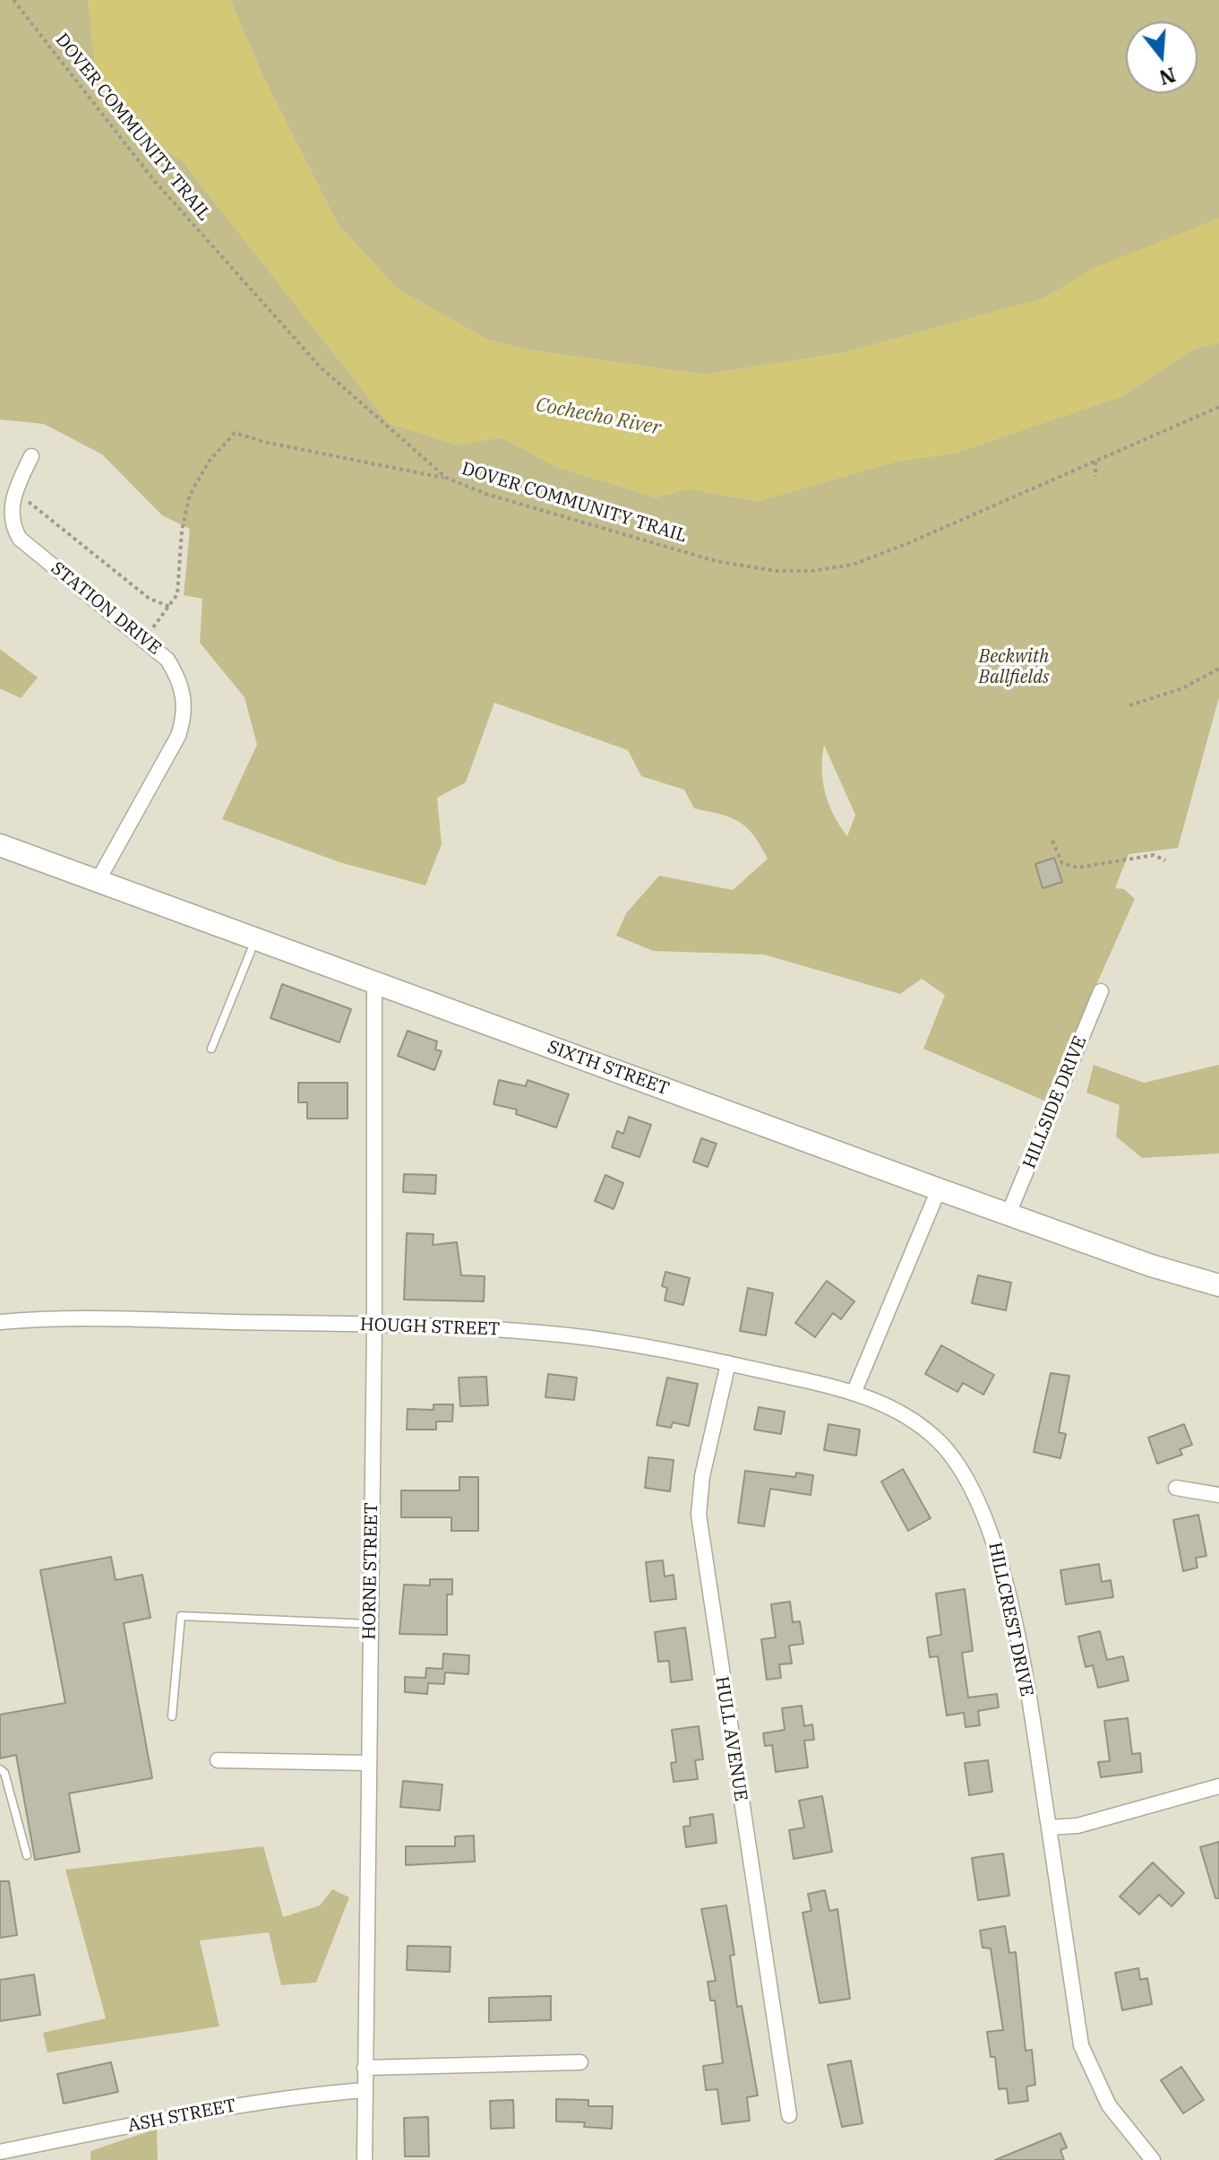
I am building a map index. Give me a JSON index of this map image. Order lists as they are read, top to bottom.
{
  "streets": {
    "main road": ["SIXTH STREET"],
    "street": [
      "STATION DRIVE",
      "HILLSIDE DRIVE",
      "HOUGH STREET",
      "HORNE STREET",
      "HILLCREST DRIVE",
      "HULL AVENUE",
      "ASH STREET"
    ],
    "path": ["DOVER COMMUNITY TRAIL"]
  },
  "crossings": [
    ["STATION DRIVE", "SIXTH STREET"],
    ["SIXTH STREET", "HILLSIDE DRIVE"],
    ["SIXTH STREET", "HORNE STREET"],
    ["HOUGH STREET", "HORNE STREET"],
    ["HOUGH STREET", "HILLCREST DRIVE"],
    ["HOUGH STREET", "HULL AVENUE"],
    ["HORNE STREET", "ASH STREET"]
  ],
  "water": ["Cochecho River"],
  "parks": ["Beckwith Ballfields"],
  "north": "bottom"
}
